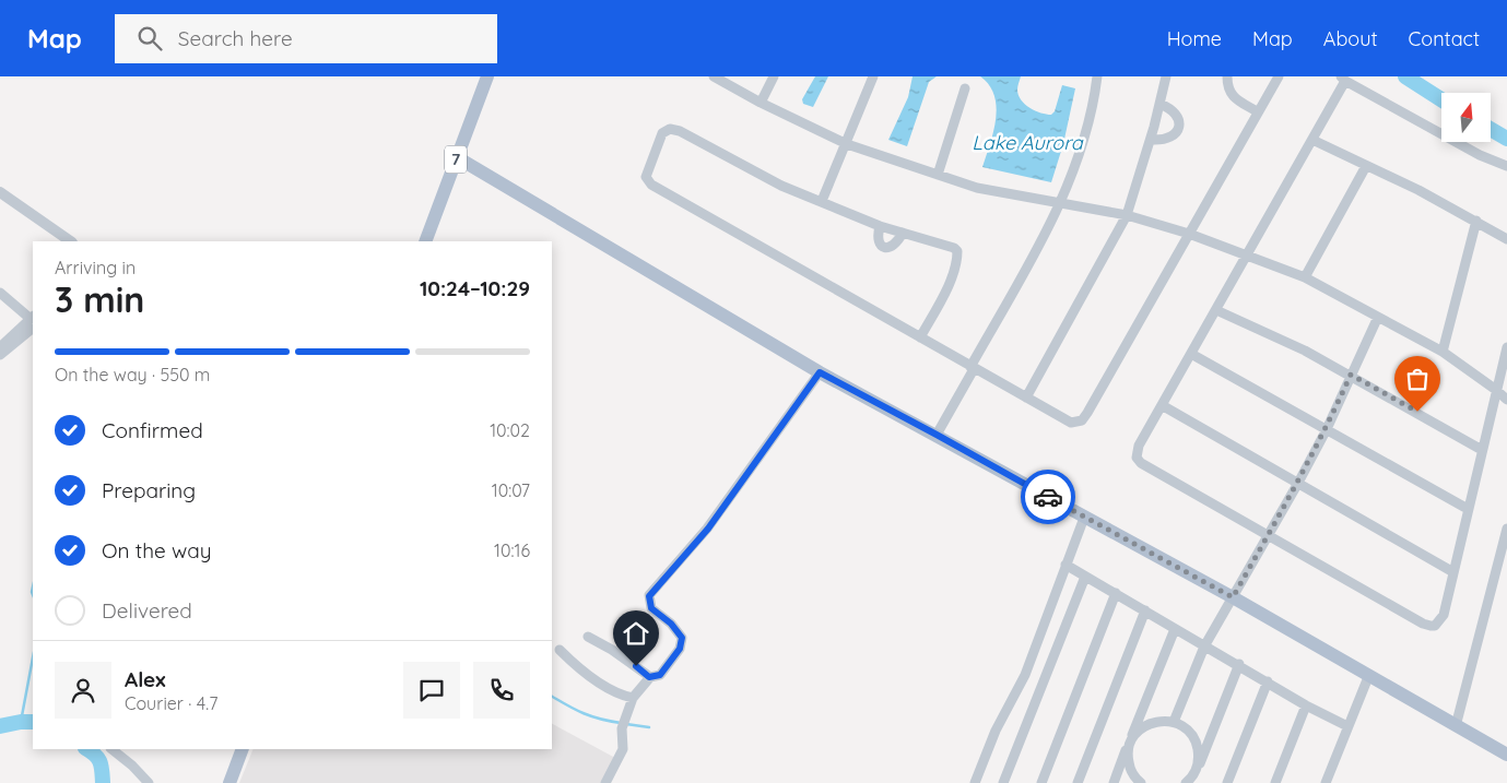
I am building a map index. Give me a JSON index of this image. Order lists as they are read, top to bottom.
{
  "streets": {
    "main road": ["7"]
  },
  "water": ["Lake Aurora"],
  "north": "top",
  "page": {
    "header": "Map",
    "search": "Search here",
    "nav": [
      "Home",
      "Map",
      "About",
      "Contact"
    ],
    "heading": ["3 min", "Arriving in", "10:24–10:29"],
    "panel": ["Alex", "Courier · 4.7"],
    "bar": "On the way · 550 m",
    "list": [
      ["Confirmed", "10:02"],
      ["Preparing", "10:07"],
      ["On the way", "10:16"],
      "Delivered"
    ]
  }
}
